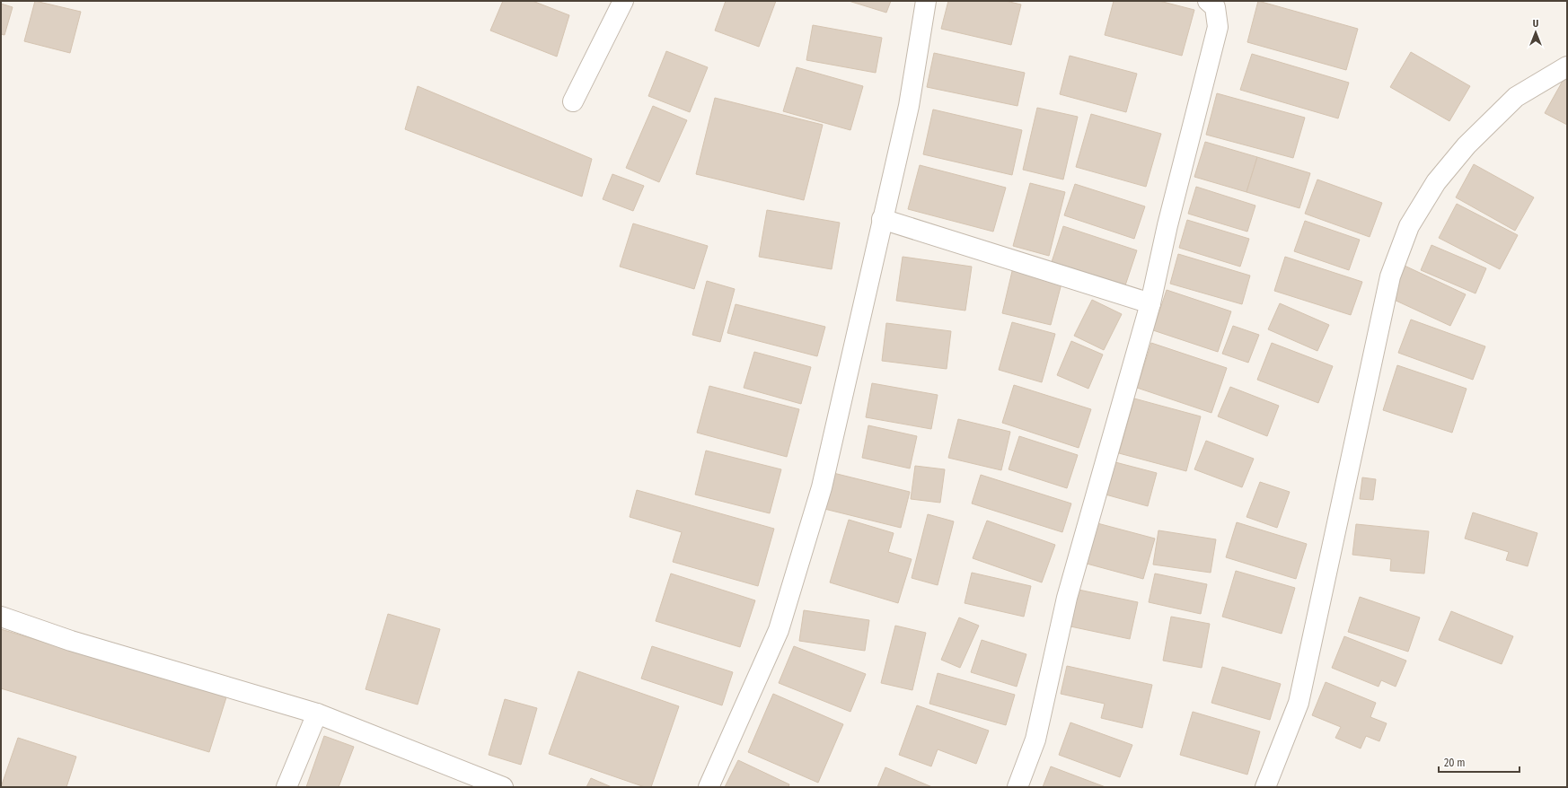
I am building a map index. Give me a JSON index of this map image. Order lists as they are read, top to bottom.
{
  "scale_bar": "20 m",
  "north": "top"
}
